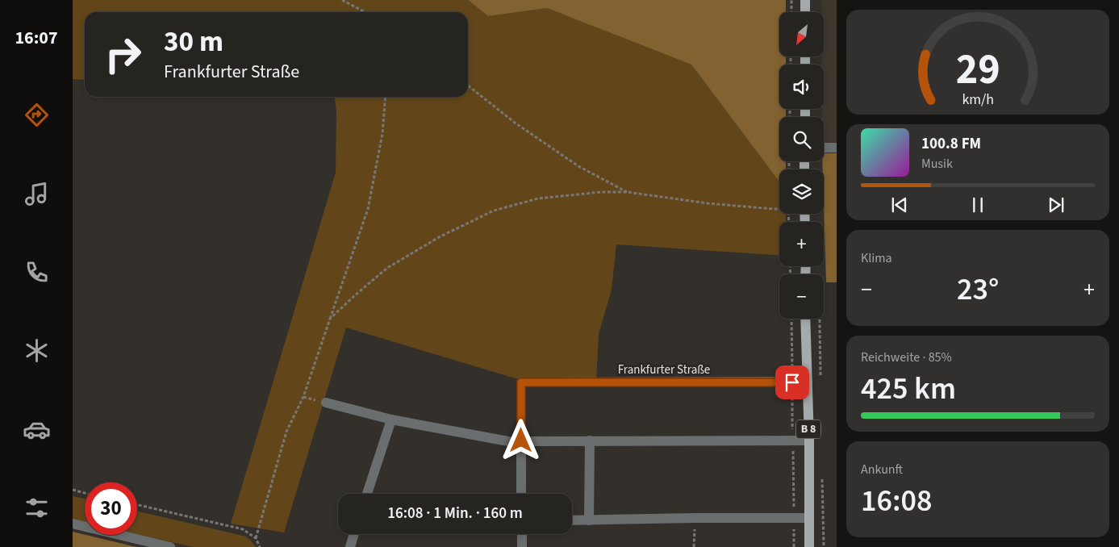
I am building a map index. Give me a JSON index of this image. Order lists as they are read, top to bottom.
{
  "streets": {
    "main road": ["B 8"],
    "street": ["Frankfurter Straße"]
  },
  "crossings": [
    ["Frankfurter Straße", "B 8"]
  ],
  "north": "bottom left",
  "page": {
    "tabs": "16:07",
    "map_buttons": ["+", "−"],
    "turn": ["30 m", "Frankfurter Straße"],
    "song": ["100.8 FM", "Musik"],
    "tile": [
      "Klima",
      ["Reichweite · 85%", "425 km"],
      ["Ankunft", "16:08"]
    ],
    "heat": ["−", "23°", "+"],
    "limit": "30",
    "trip": "16:08 · 1 Min. · 160 m",
    "gauge": ["29", "km/h"]
  }
}
